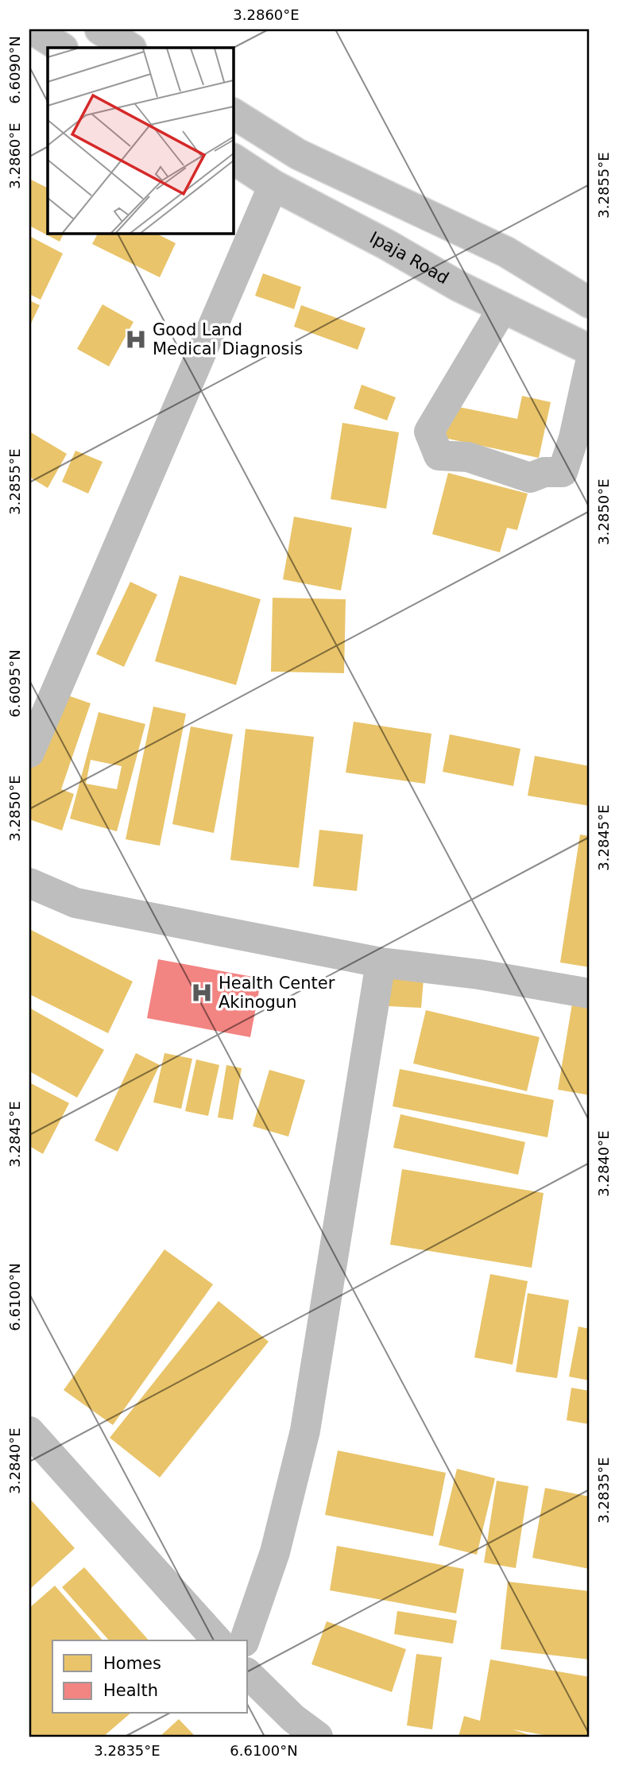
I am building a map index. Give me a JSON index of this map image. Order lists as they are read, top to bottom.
{
  "streets": {
    "street": ["Ipaja Road"]
  },
  "places": {
    "hospital": ["Good Land Medical Diagnosis", "Health Center Akinogun"]
  },
  "legend": ["Homes", "Health"],
  "coordinates": [
    "3.2860°E",
    "6.6090°N",
    "3.2855°E",
    "3.2850°E",
    "6.6095°N",
    "3.2845°E",
    "3.2840°E",
    "6.6100°N",
    "3.2835°E"
  ]
}
